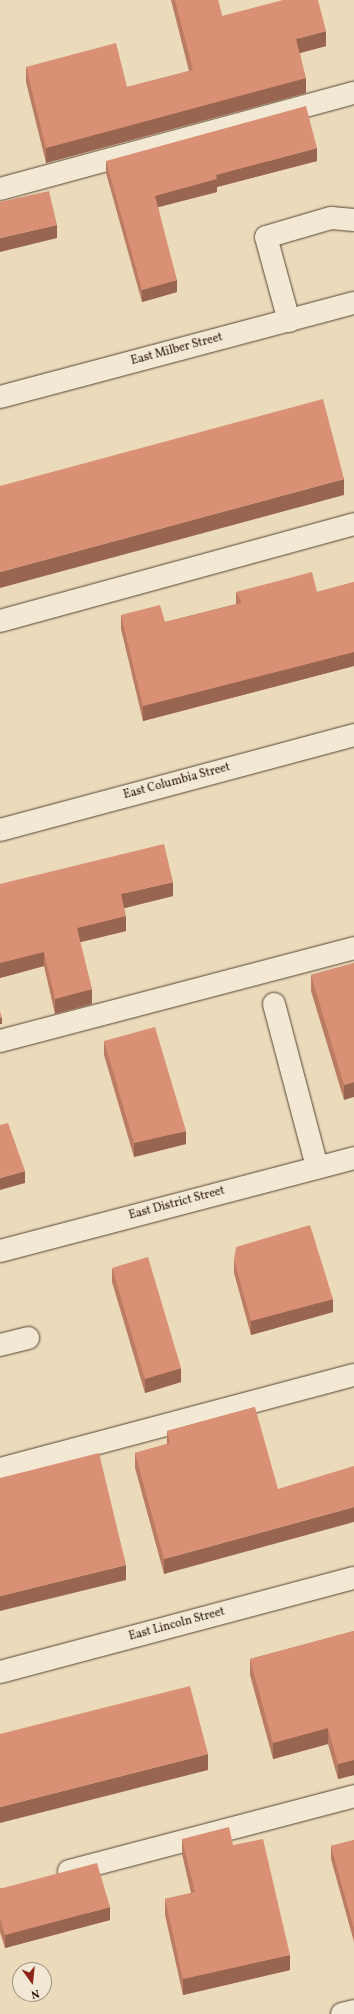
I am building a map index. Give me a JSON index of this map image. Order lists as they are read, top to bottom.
{
  "streets": {
    "street": [
      "East Milber Street",
      "East Columbia Street",
      "East District Street",
      "East Lincoln Street"
    ]
  },
  "north": "bottom"
}
